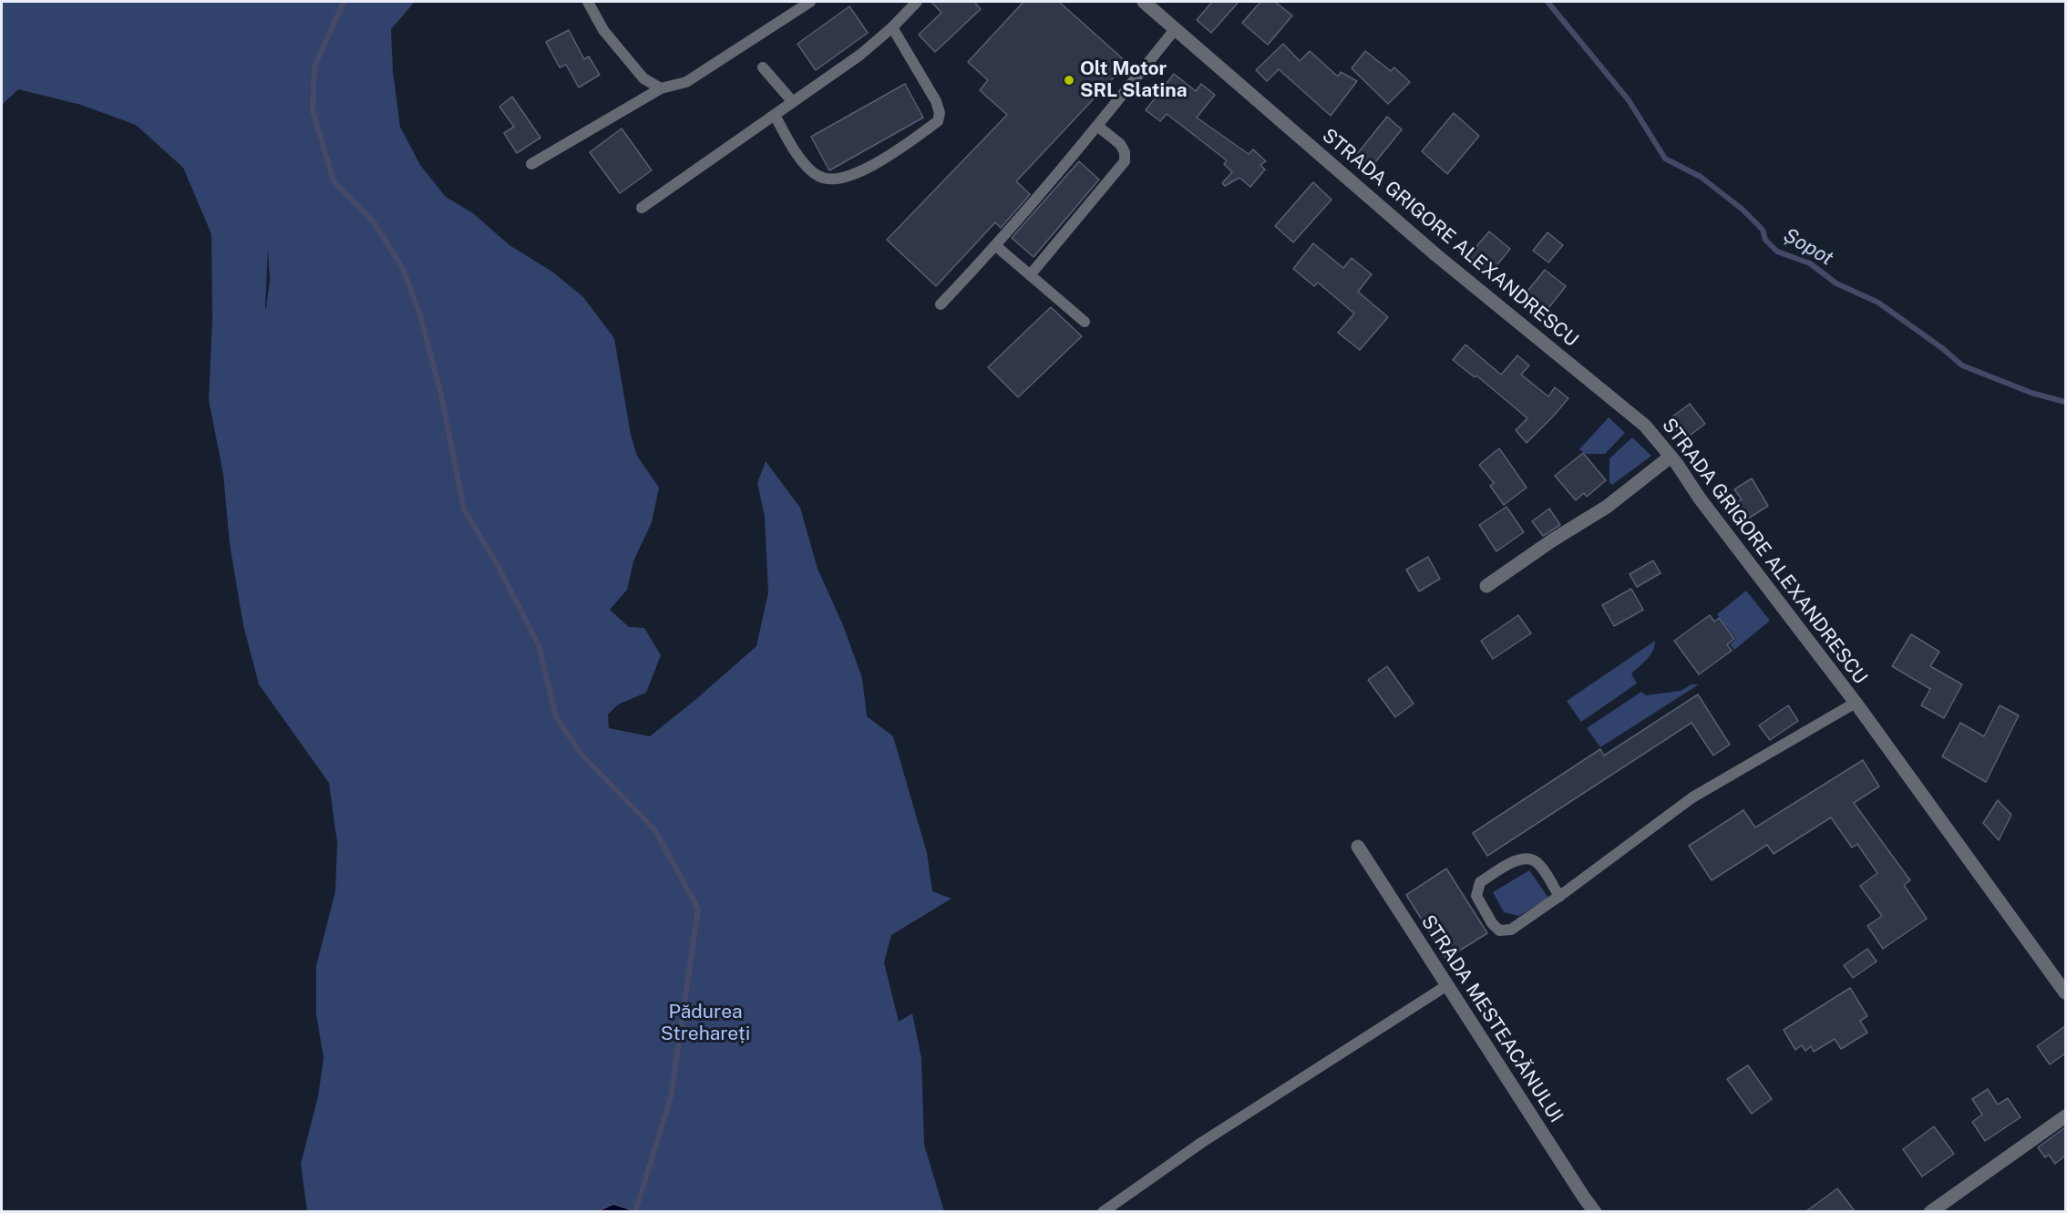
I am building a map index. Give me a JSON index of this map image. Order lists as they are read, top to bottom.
{
  "streets": {
    "street": ["STRADA GRIGORE ALEXANDRESCU", "STRADA MESTEACĂNULUI"]
  },
  "water": ["Șopot"],
  "parks": ["Pădurea Strehareți"],
  "places": ["Olt Motor SRL Slatina"]
}
